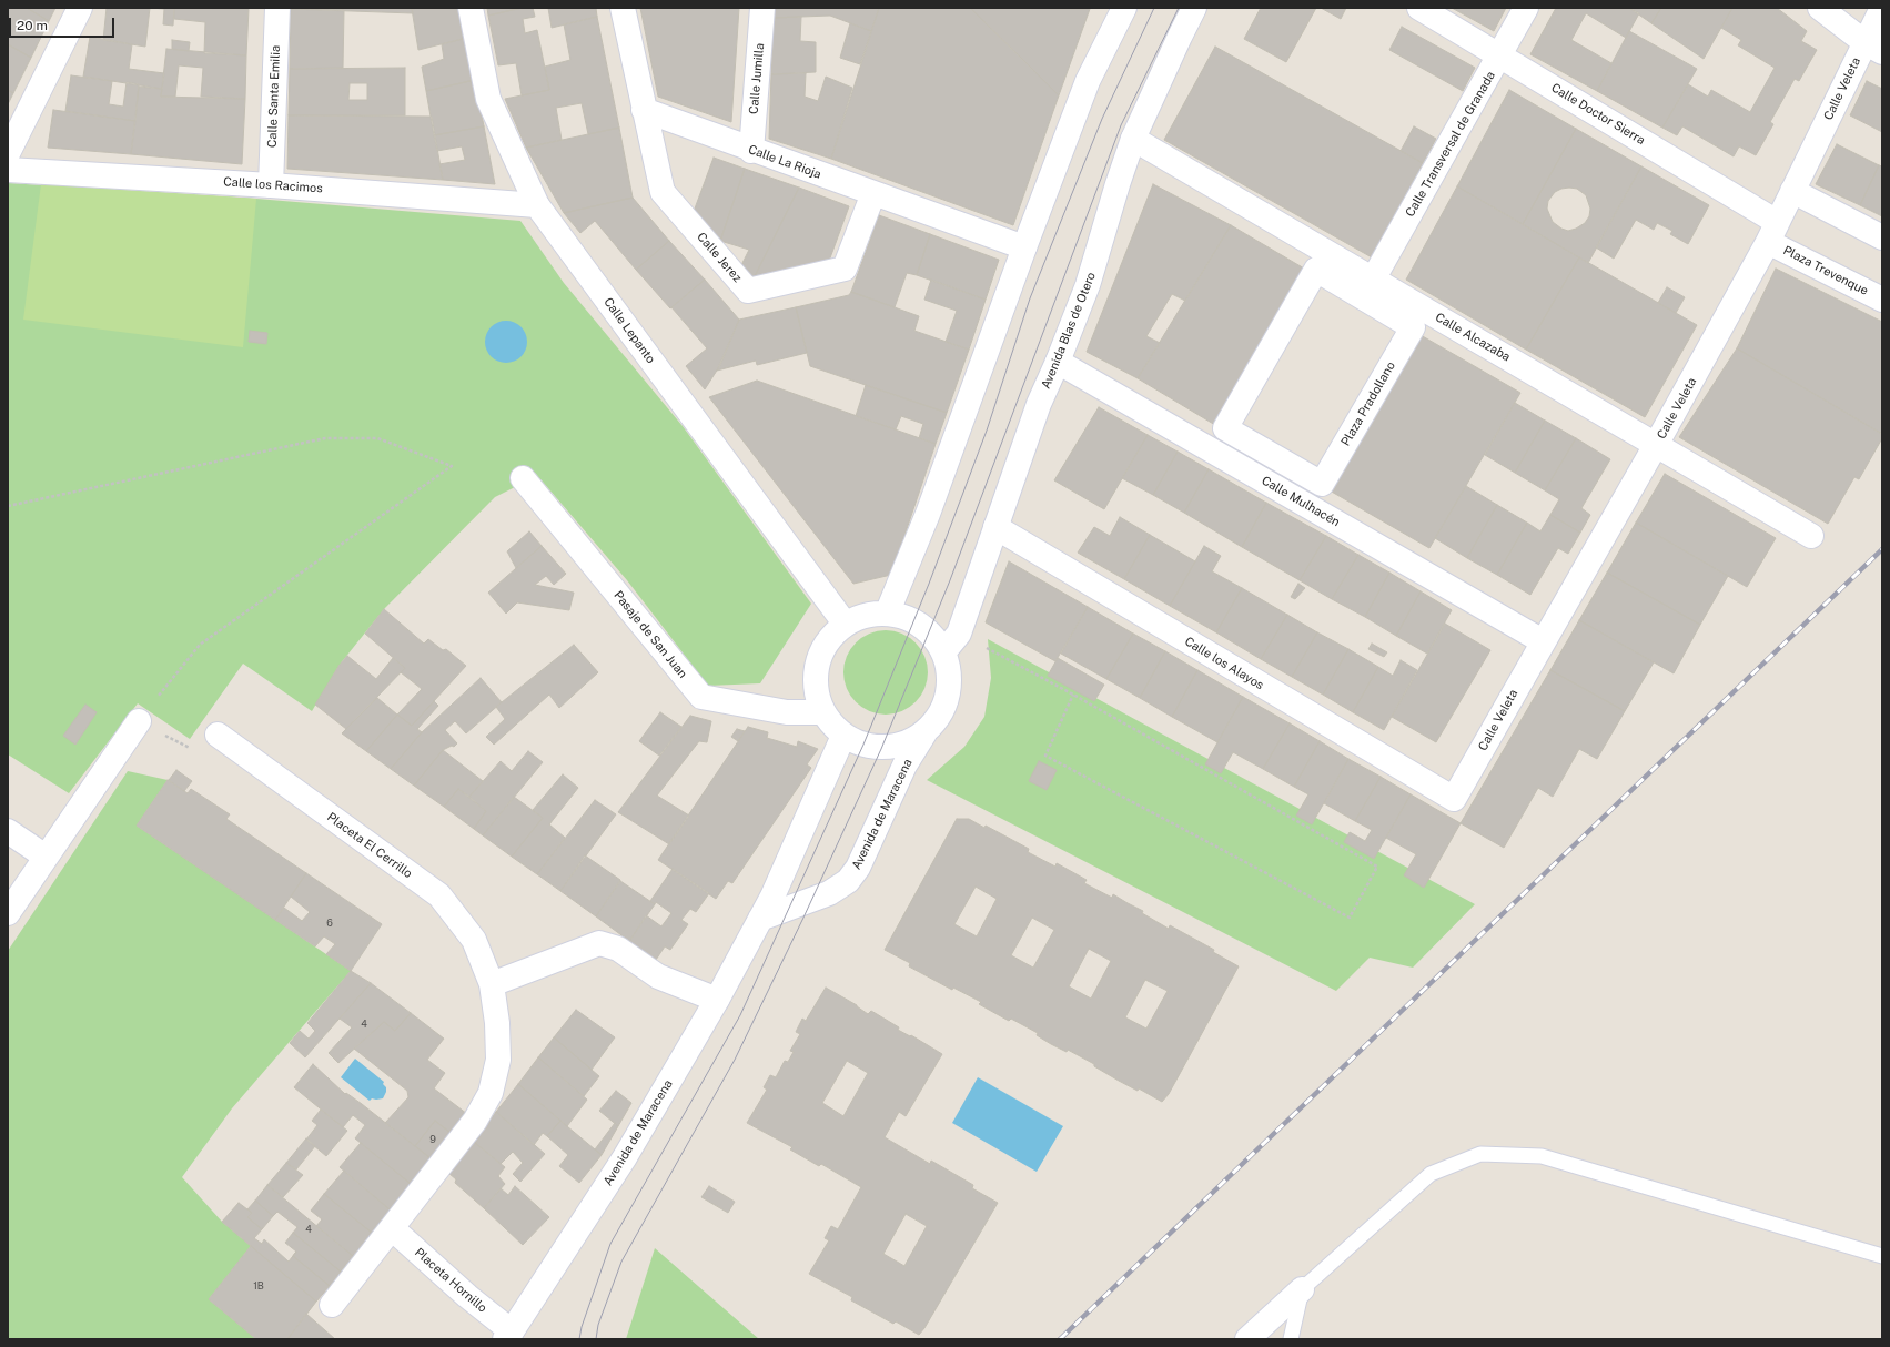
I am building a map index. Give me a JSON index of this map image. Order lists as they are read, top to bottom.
{
  "streets": {
    "street": [
      "Calle Jumilla",
      "Calle Veleta",
      "Calle Santa Emilia",
      "Calle Doctor Sierra",
      "Calle Transversal de Granada",
      "Calle La Rioja",
      "Calle los Racimos",
      "Calle Jerez",
      "Plaza Trevenque",
      "Calle Lepanto",
      "Avenida Blas de Otero",
      "Calle Alcazaba",
      "Plaza Pradollano",
      "Calle Mulhacén",
      "Pasaje de San Juan",
      "Calle los Alayos",
      "Avenida de Maracena",
      "Placeta El Cerrillo",
      "Placeta Hornillo"
    ]
  },
  "crossings": [
    ["Calle Jumilla", "Calle La Rioja"],
    ["Calle Veleta", "Calle Doctor Sierra"],
    ["Calle Veleta", "Plaza Trevenque"],
    ["Calle Veleta", "Calle Alcazaba"],
    ["Calle Veleta", "Calle Mulhacén"],
    ["Calle Veleta", "Calle los Alayos"],
    ["Calle Santa Emilia", "Calle los Racimos"],
    ["Calle Doctor Sierra", "Calle Transversal de Granada"],
    ["Calle Doctor Sierra", "Plaza Trevenque"],
    ["Calle Transversal de Granada", "Calle Alcazaba"],
    ["Calle La Rioja", "Calle Jerez"],
    ["Calle los Racimos", "Calle Lepanto"],
    ["Calle Lepanto", "Avenida Blas de Otero"],
    ["Calle Lepanto", "Pasaje de San Juan"],
    ["Calle Lepanto", "Avenida de Maracena"],
    ["Avenida Blas de Otero", "Calle Alcazaba"],
    ["Avenida Blas de Otero", "Calle Mulhacén"],
    ["Avenida Blas de Otero", "Pasaje de San Juan"],
    ["Avenida Blas de Otero", "Calle los Alayos"],
    ["Avenida Blas de Otero", "Avenida de Maracena"],
    ["Pasaje de San Juan", "Avenida de Maracena"],
    ["Avenida de Maracena", "Placeta Hornillo"],
    ["Placeta El Cerrillo", "Placeta Hornillo"]
  ],
  "house_numbers": [
    "6",
    "4",
    "9",
    "4",
    "1B"
  ],
  "scale_bar": "20 m"
}
